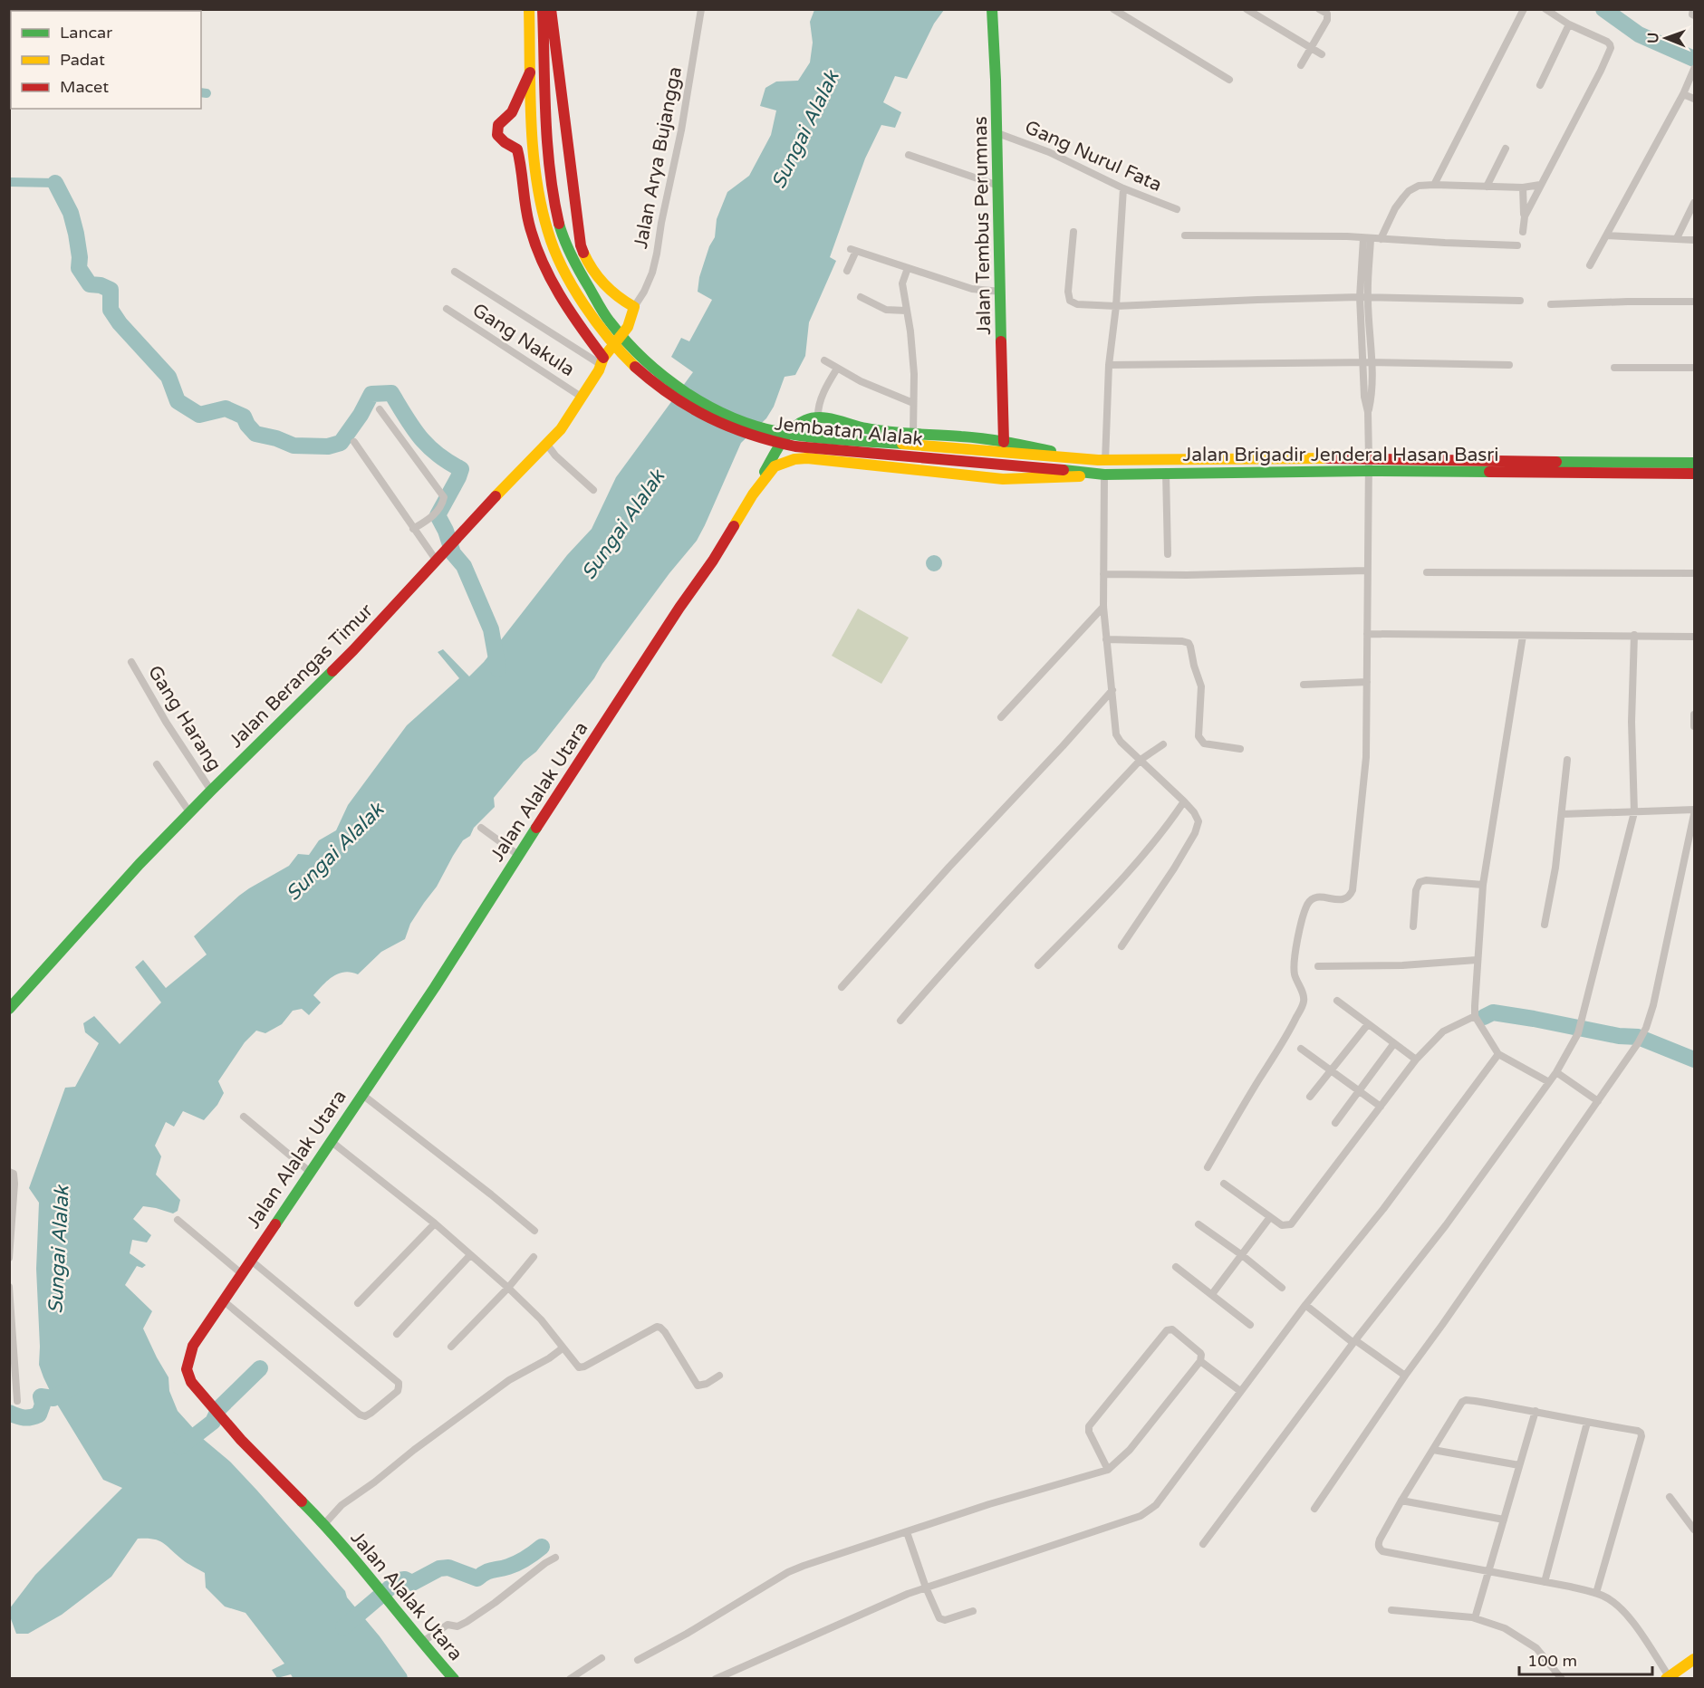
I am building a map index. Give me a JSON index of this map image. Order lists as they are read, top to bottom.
{
  "streets": {
    "main road": [
      "Jalan Tembus Perumnas",
      "Jembatan Alalak",
      "Jalan Brigadir Jenderal Hasan Basri",
      "Jalan Berangas Timur",
      "Jalan Alalak Utara"
    ],
    "street": [
      "Gang Nurul Fata",
      "Jalan Arya Bujangga",
      "Gang Nakula",
      "Gang Harang"
    ]
  },
  "crossings": [
    ["Gang Nurul Fata", "Jalan Tembus Perumnas"],
    ["Jalan Arya Bujangga", "Jalan Berangas Timur"],
    ["Gang Nakula", "Jalan Berangas Timur"],
    ["Jembatan Alalak", "Jalan Brigadir Jenderal Hasan Basri"],
    ["Jalan Berangas Timur", "Gang Harang"]
  ],
  "water": ["Sungai Alalak"],
  "legend": ["Lancar", "Padat", "Macet"],
  "scale_bar": "100 m",
  "north": "left"
}
